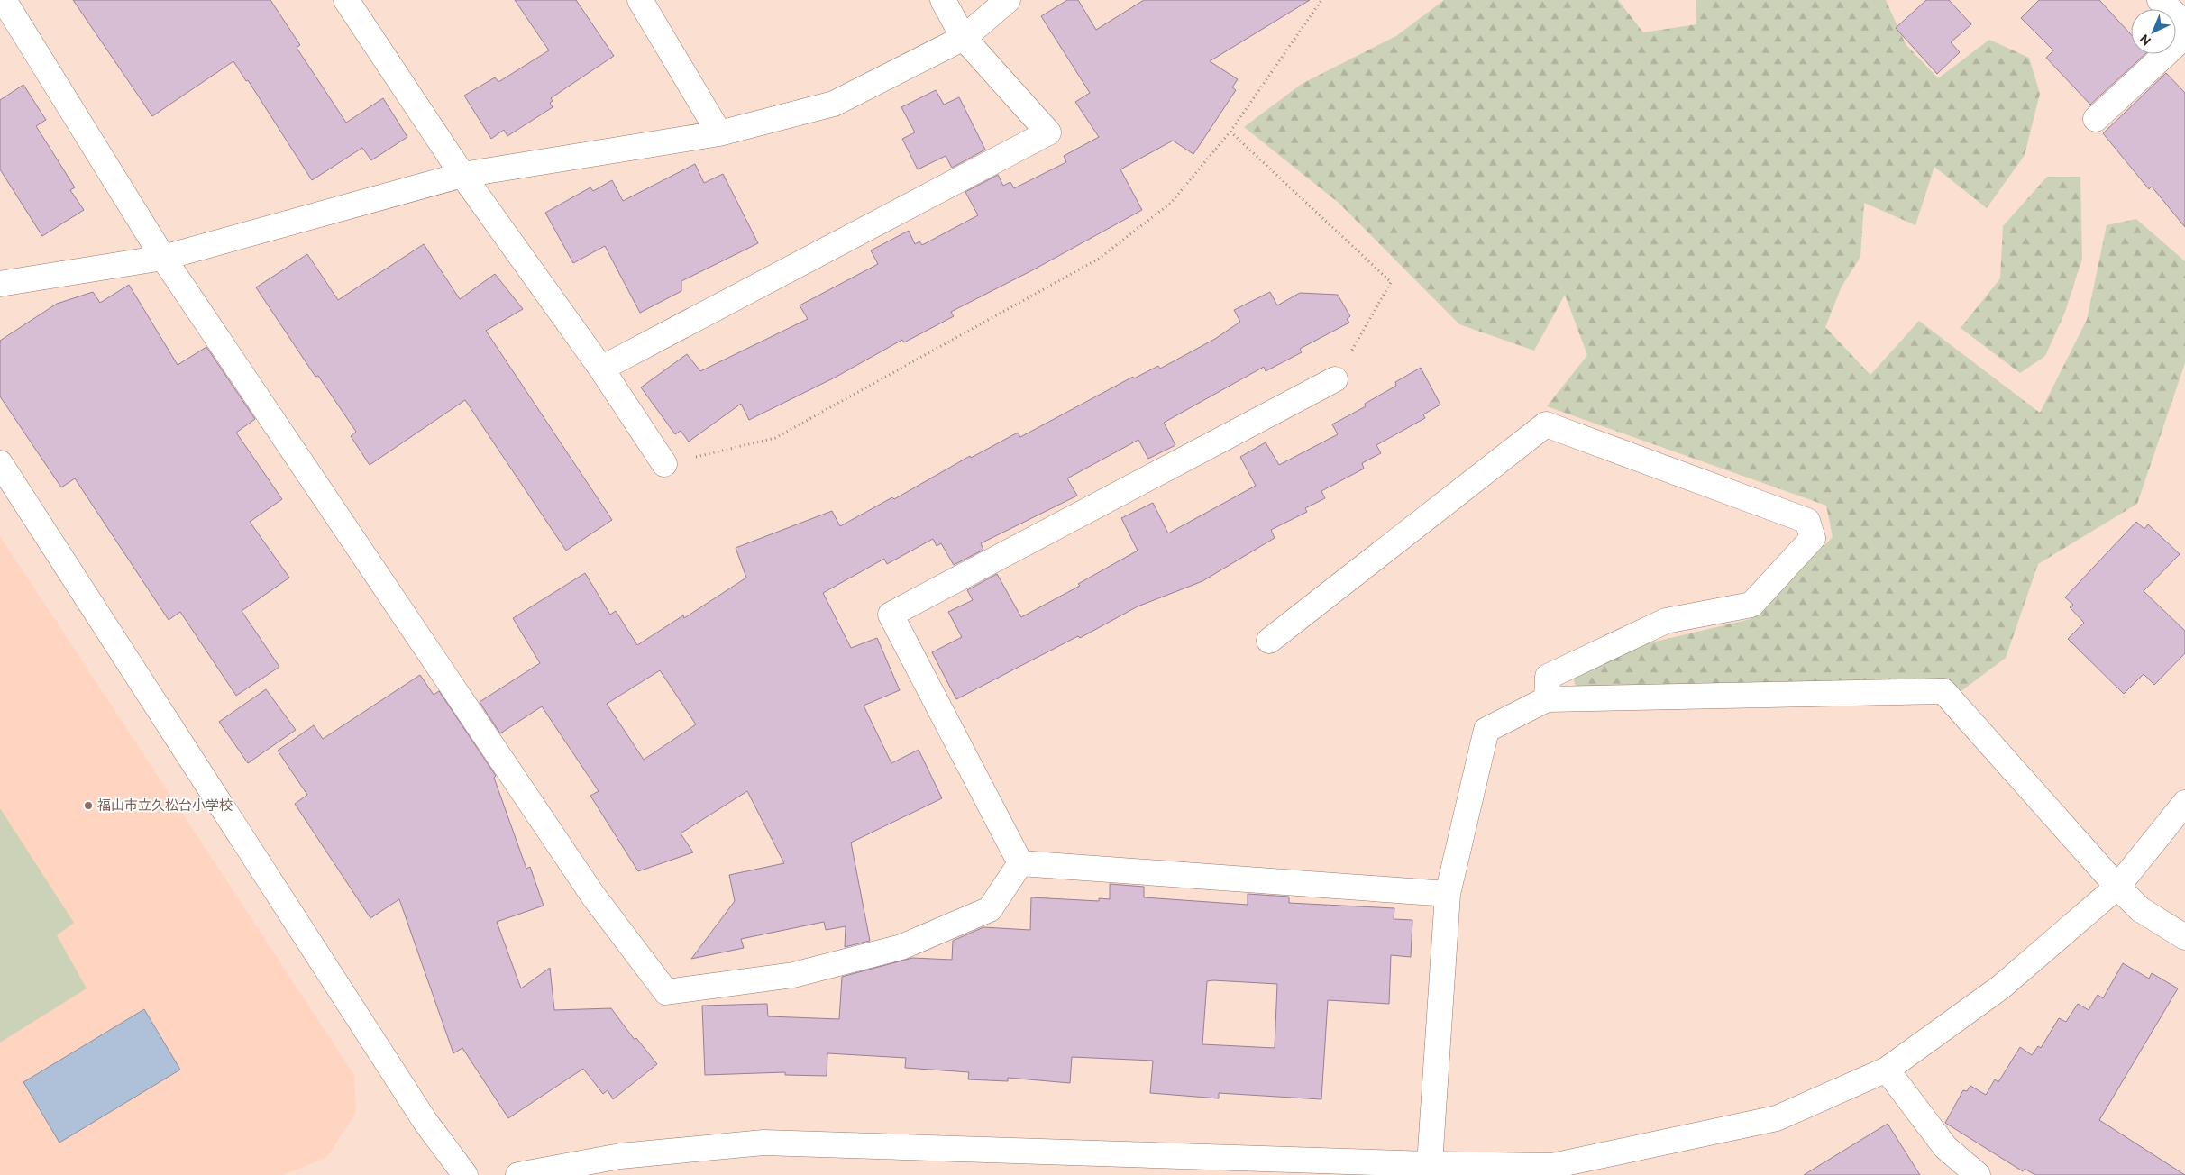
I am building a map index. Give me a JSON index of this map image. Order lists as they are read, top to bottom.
{
  "places": ["福山市立久松台小学校"],
  "north": "bottom left"
}
